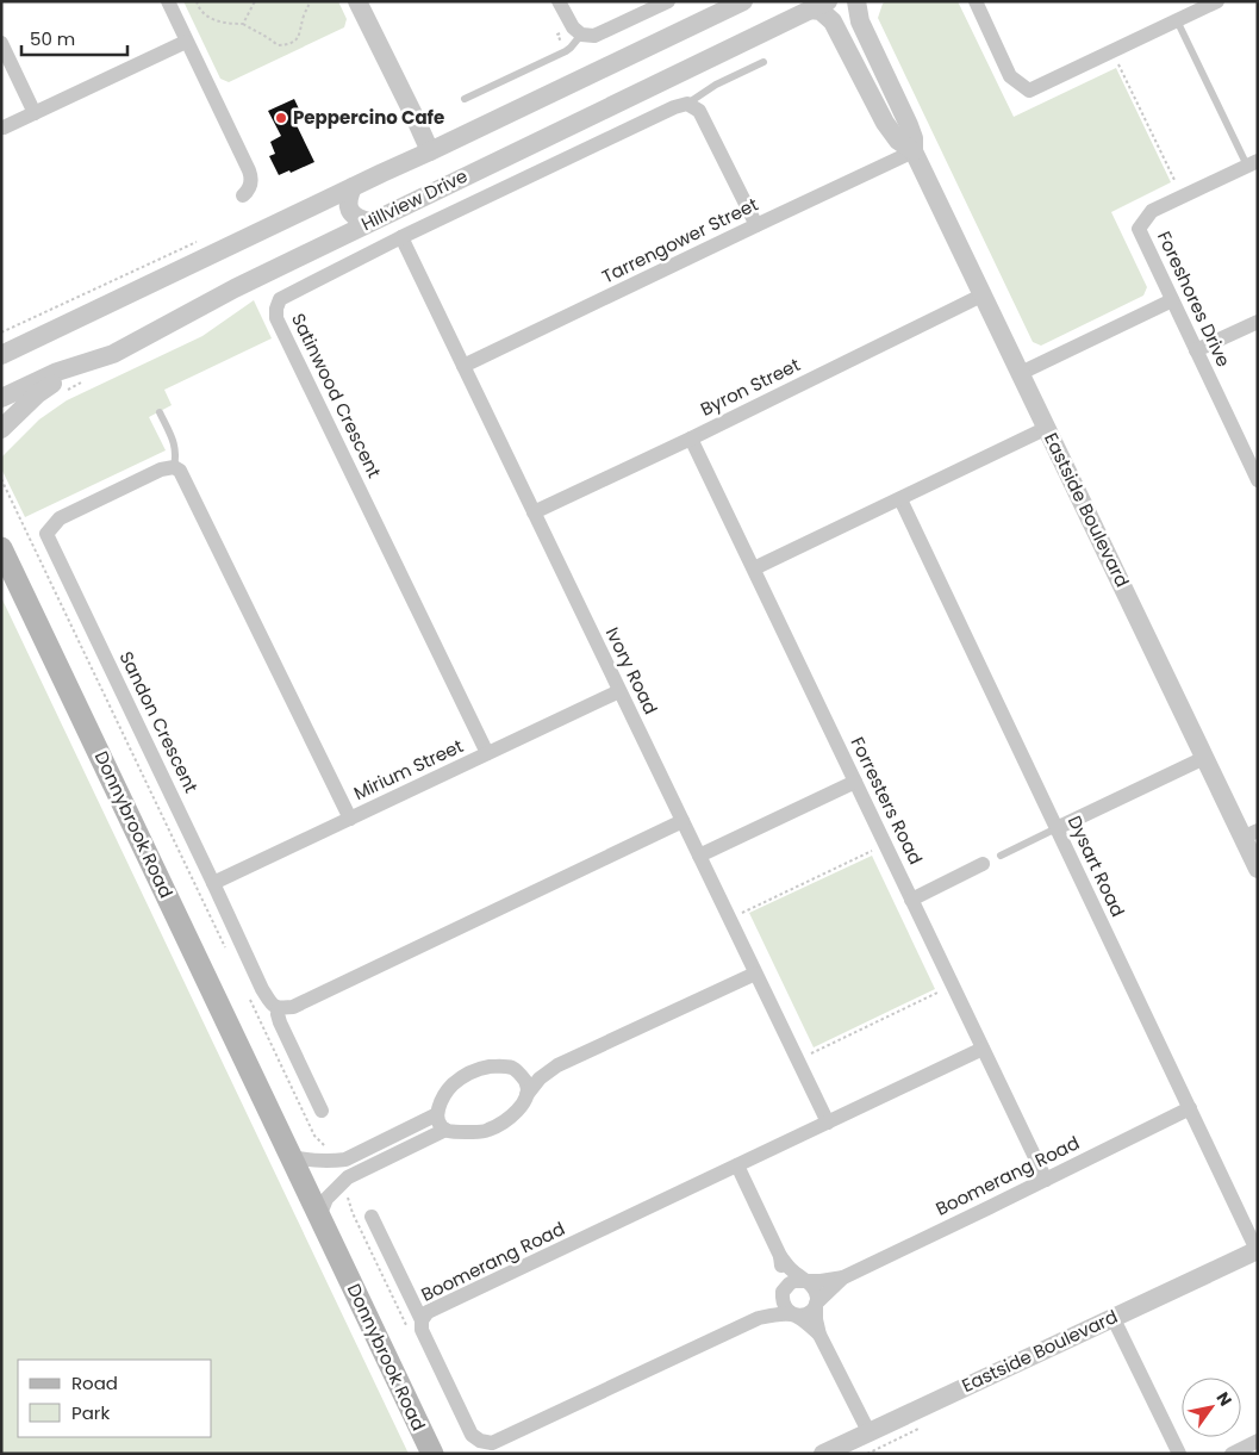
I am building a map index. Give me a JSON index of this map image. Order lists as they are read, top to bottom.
{
  "streets": {
    "main road": ["Donnybrook Road"],
    "street": [
      "Hillview Drive",
      "Tarrengower Street",
      "Foreshores Drive",
      "Byron Street",
      "Satinwood Crescent",
      "Eastside Boulevard",
      "Ivory Road",
      "Sandon Crescent",
      "Mirium Street",
      "Forresters Road",
      "Dysart Road",
      "Boomerang Road"
    ]
  },
  "crossings": [
    ["Hillview Drive", "Eastside Boulevard"],
    ["Tarrengower Street", "Eastside Boulevard"],
    ["Tarrengower Street", "Ivory Road"],
    ["Byron Street", "Eastside Boulevard"],
    ["Byron Street", "Ivory Road"],
    ["Byron Street", "Forresters Road"],
    ["Satinwood Crescent", "Ivory Road"],
    ["Satinwood Crescent", "Mirium Street"],
    ["Eastside Boulevard", "Dysart Road"],
    ["Ivory Road", "Mirium Street"],
    ["Ivory Road", "Boomerang Road"],
    ["Sandon Crescent", "Mirium Street"],
    ["Forresters Road", "Boomerang Road"],
    ["Dysart Road", "Boomerang Road"]
  ],
  "places": ["Peppercino Cafe"],
  "legend": ["Road", "Park"],
  "scale_bar": "50 m",
  "north": "top right"
}
